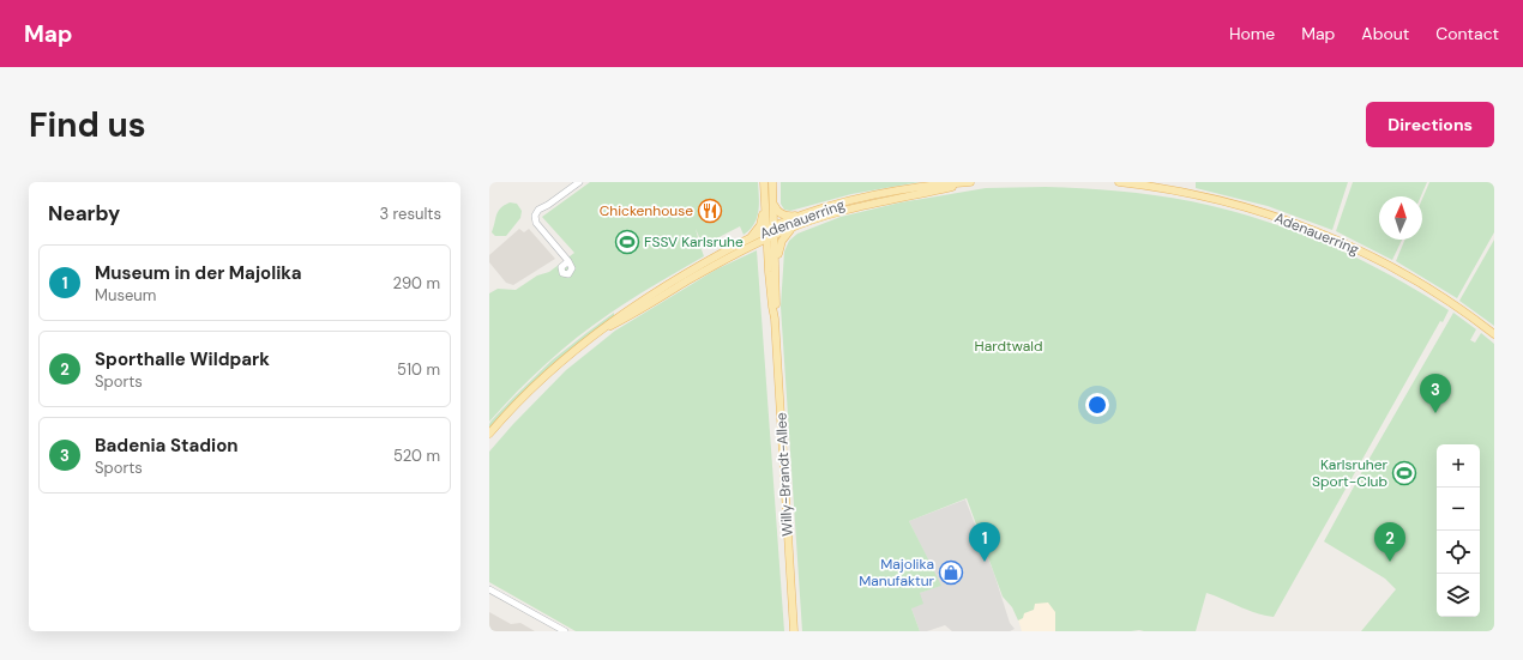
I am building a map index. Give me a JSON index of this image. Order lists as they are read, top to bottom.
{
  "streets": {
    "main road": ["Adenauerring", "Willy-Brandt-Allee"]
  },
  "crossings": [
    ["Adenauerring", "Willy-Brandt-Allee"]
  ],
  "parks": ["Hardtwald"],
  "places": {
    "restaurant": ["Chickenhouse"],
    "sports": ["FSSV Karlsruhe", "Karlsruher Sport-Club"],
    "shop": ["Majolika Manufaktur"]
  },
  "north": "top",
  "page": {
    "header": "Map",
    "nav": [
      "Home",
      "Map",
      "About",
      "Contact"
    ],
    "buttons": "Directions",
    "title": "Find us",
    "heading": ["Nearby", "3 results"],
    "list": [
      {
        "mark": "1",
        "name": "Museum in der Majolika",
        "note": "Museum",
        "value": "290 m"
      },
      {
        "mark": "2",
        "name": "Sporthalle Wildpark",
        "note": "Sports",
        "value": "510 m"
      },
      {
        "mark": "3",
        "name": "Badenia Stadion",
        "note": "Sports",
        "value": "520 m"
      }
    ],
    "pins": ["3", "1", "2"],
    "map_buttons": ["+", "−"]
  }
}
